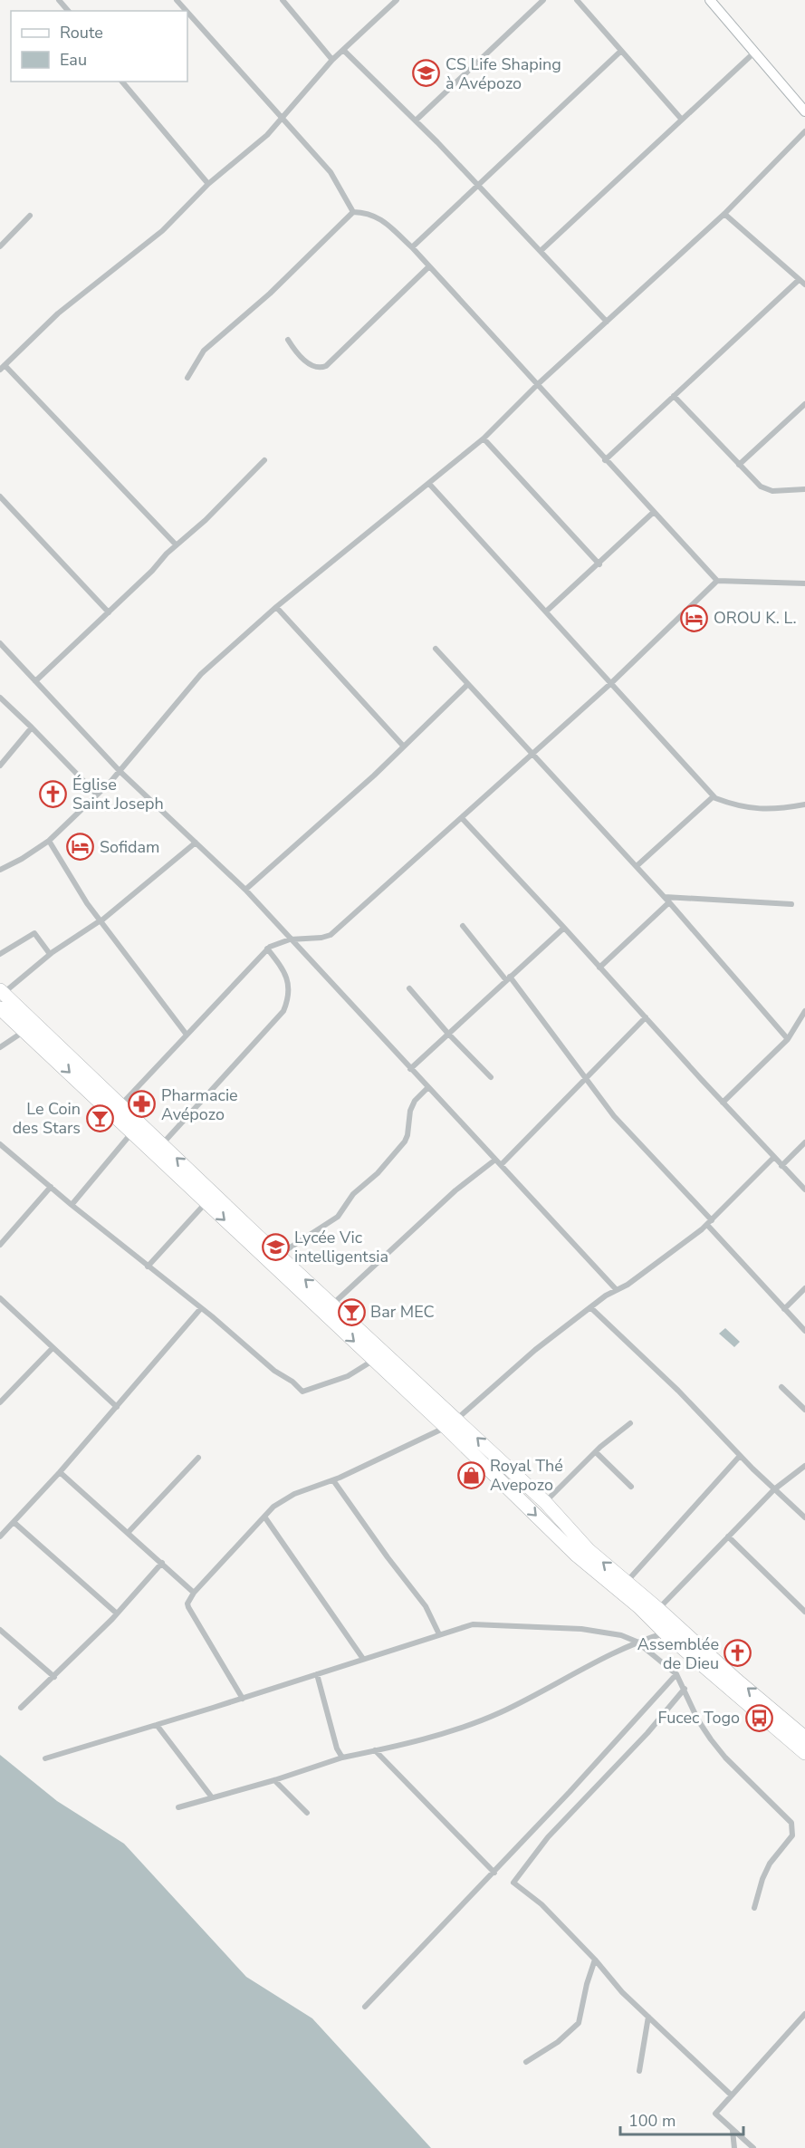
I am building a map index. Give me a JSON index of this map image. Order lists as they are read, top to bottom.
{
  "places": {
    "school or university": ["CS Life Shaping à Avépozo", "Lycée Vic intelligentsia"],
    "hotel": ["OROU K. L.", "Sofidam"],
    "church": ["Église Saint Joseph", "Assemblée de Dieu"],
    "pharmacy": ["Pharmacie Avépozo"],
    "bar": ["Le Coin des Stars", "Bar MEC"],
    "shop": ["Royal Thé Avepozo"],
    "bus stop": ["Fucec Togo"]
  },
  "legend": ["Route", "Eau"],
  "scale_bar": "100 m"
}
